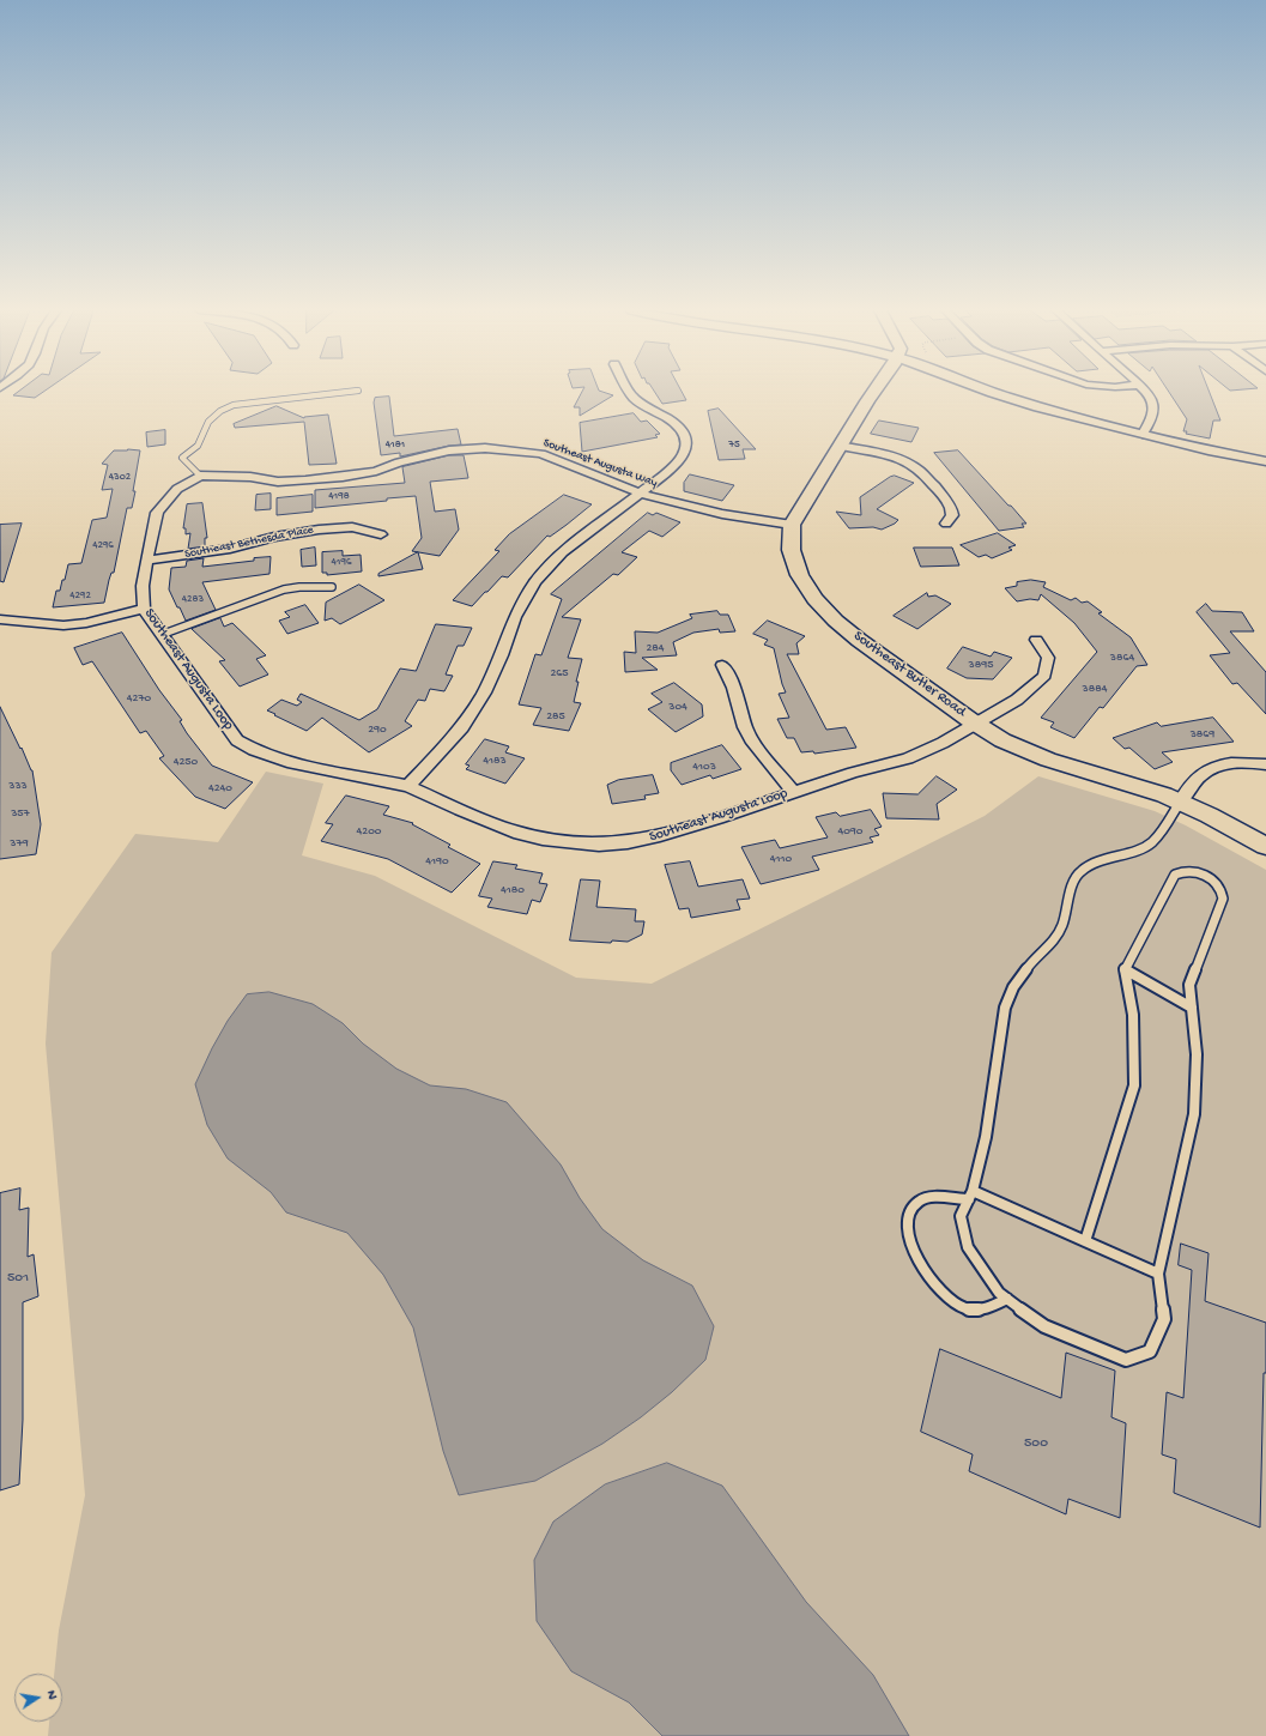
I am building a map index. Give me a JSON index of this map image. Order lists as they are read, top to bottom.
{
  "streets": {
    "main road": ["Southeast Butler Road"],
    "street": ["Southeast Augusta Way", "Southeast Bethesda Place", "Southeast Augusta Loop"]
  },
  "crossings": [
    ["Southeast Augusta Way", "Southeast Augusta Loop"],
    ["Southeast Augusta Way", "Southeast Butler Road"],
    ["Southeast Bethesda Place", "Southeast Augusta Loop"],
    ["Southeast Augusta Loop", "Southeast Butler Road"]
  ],
  "house_numbers": [
    "4181",
    "75",
    "4302",
    "4198",
    "4296",
    "4196",
    "4292",
    "4283",
    "284",
    "3864",
    "3895",
    "265",
    "3884",
    "4270",
    "304",
    "285",
    "290",
    "3869",
    "4183",
    "4250",
    "4103",
    "333",
    "4240",
    "357",
    "4200",
    "4090",
    "379",
    "4110",
    "4190",
    "4180",
    "501",
    "500"
  ],
  "north": "right"
}
